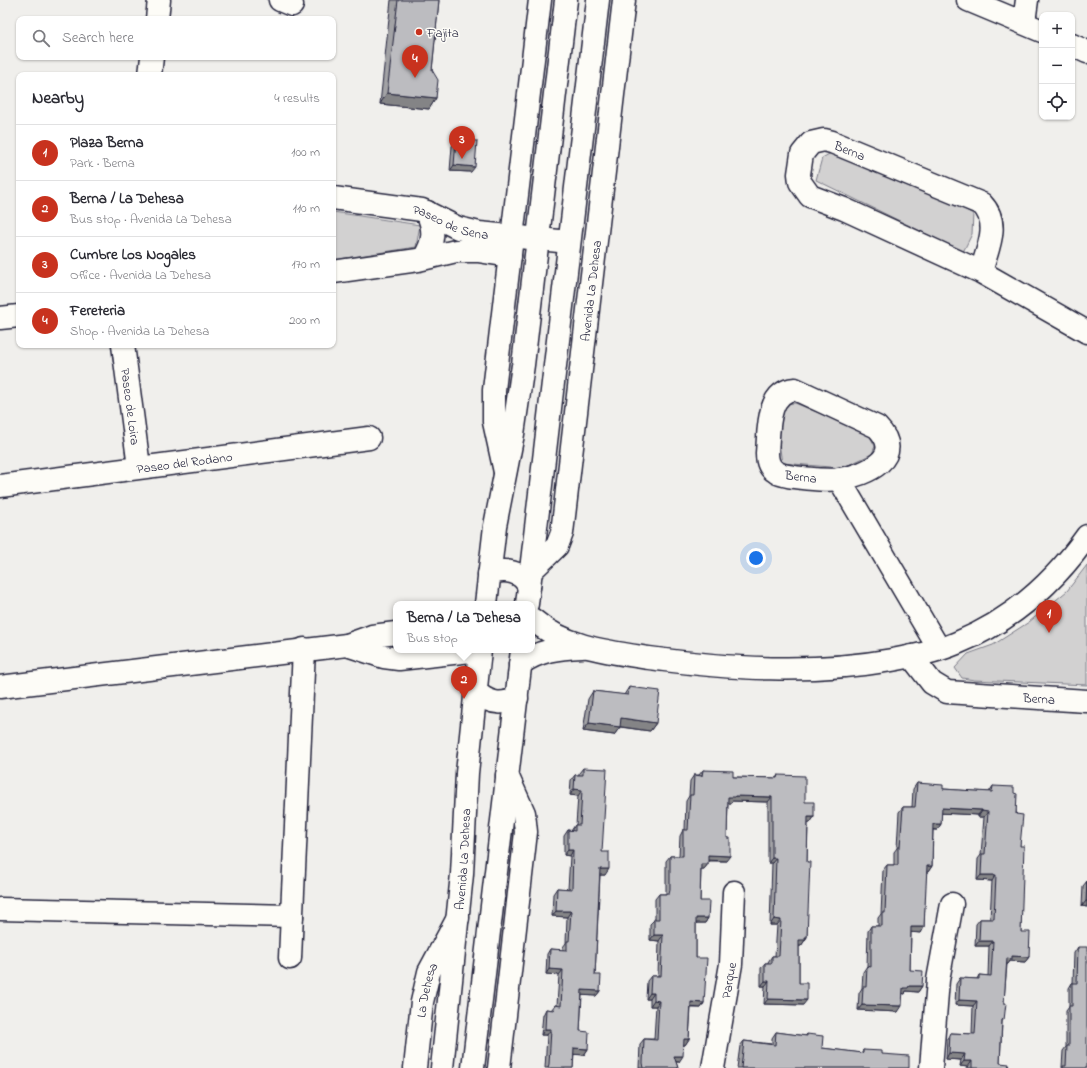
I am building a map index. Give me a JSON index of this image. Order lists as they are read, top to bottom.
{
  "streets": {
    "street": [
      "Berna",
      "Paseo de Sena",
      "Avenida La Dehesa",
      "Paseo de Loira",
      "Paseo del Rodano",
      "Parque",
      "La Dehesa"
    ]
  },
  "crossings": [
    ["Paseo de Sena", "Avenida La Dehesa"],
    ["Avenida La Dehesa", "La Dehesa"],
    ["Paseo de Loira", "Paseo del Rodano"]
  ],
  "places": ["Fajita"],
  "page": {
    "map_buttons": ["+", "−"],
    "search": "Search here",
    "pins": [
      "4",
      "3",
      "1",
      "2"
    ],
    "heading": ["Nearby", "4 results"],
    "list": [
      {
        "mark": "1",
        "name": "Plaza Berna",
        "note": "Park · Berna",
        "value": "100 m"
      },
      {
        "mark": "2",
        "name": "Berna / La Dehesa",
        "note": "Bus stop · Avenida La Dehesa",
        "value": "110 m"
      },
      {
        "mark": "3",
        "name": "Cumbre Los Nogales",
        "note": "Office · Avenida La Dehesa",
        "value": "170 m"
      },
      {
        "mark": "4",
        "name": "Fereteria",
        "note": "Shop · Avenida La Dehesa",
        "value": "200 m"
      }
    ],
    "popup": ["Berna / La Dehesa", "Bus stop"]
  }
}
